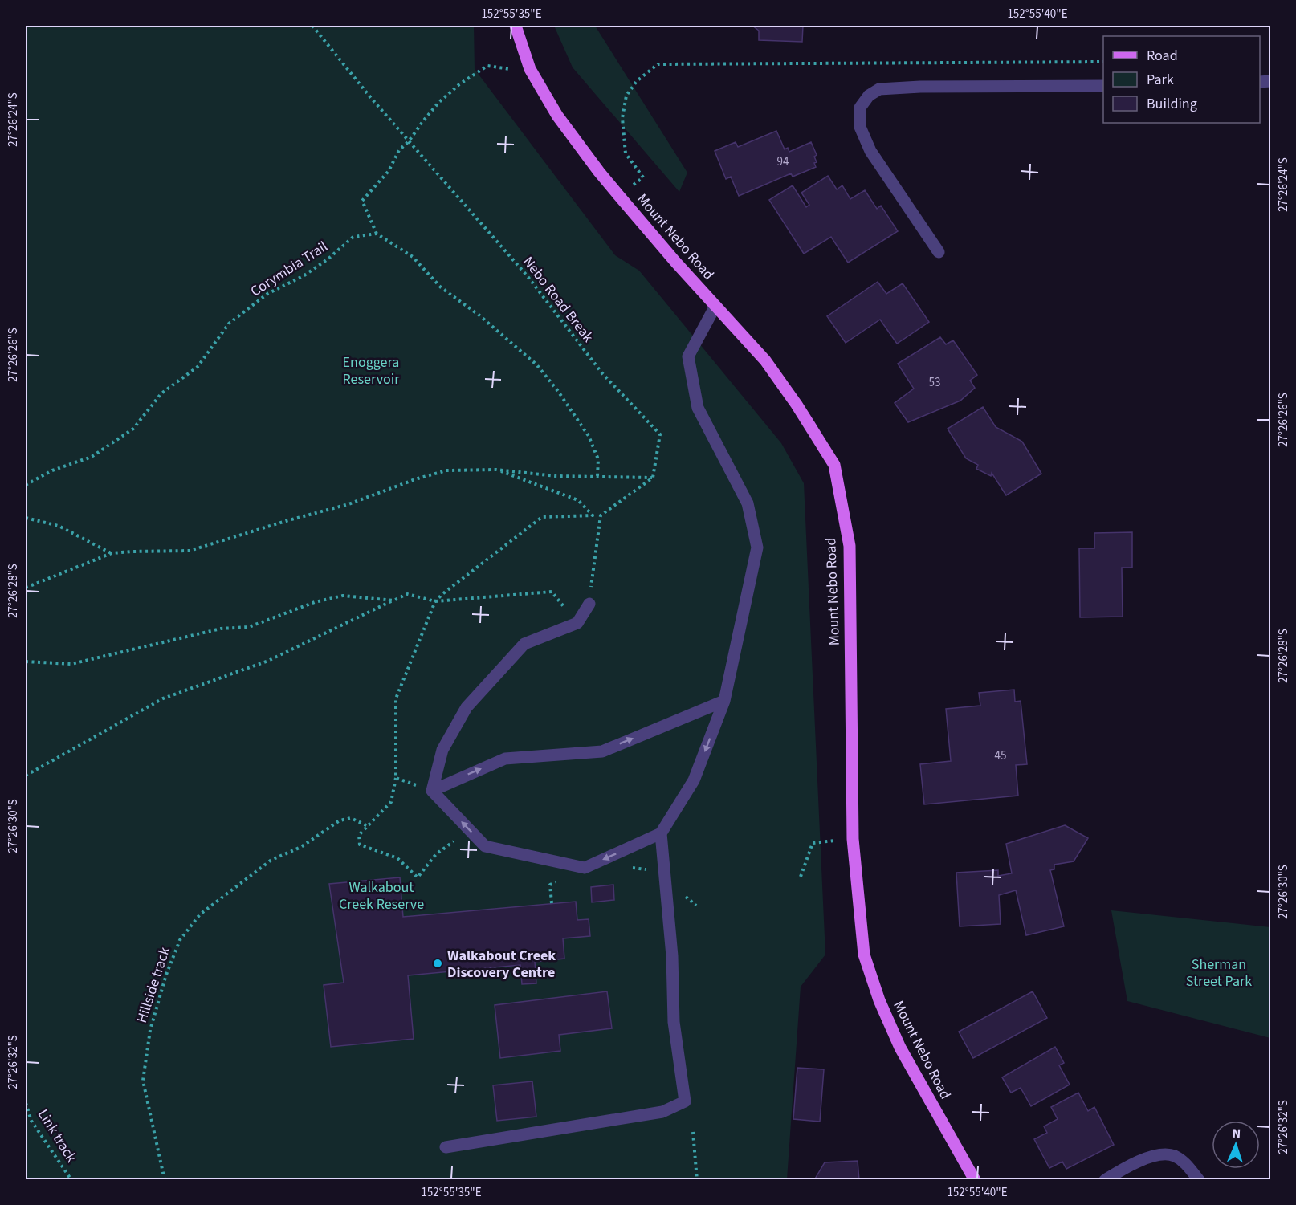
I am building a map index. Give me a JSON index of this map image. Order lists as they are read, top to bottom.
{
  "streets": {
    "main road": ["Mount Nebo Road"],
    "path": [
      "Corymbia Trail",
      "Nebo Road Break",
      "Hillside track",
      "Link track"
    ]
  },
  "parks": ["Enoggera Reservoir", "Walkabout Creek Reserve", "Sherman Street Park"],
  "places": ["Walkabout Creek Discovery Centre"],
  "house_numbers": ["94", "53", "45"],
  "legend": ["Road", "Park", "Building"],
  "north": "top",
  "coordinates": [
    "152°55'35\"E",
    "152°55'40\"E",
    "27°26'24\"S",
    "27°26'26\"S",
    "27°26'28\"S",
    "27°26'30\"S",
    "27°26'32\"S"
  ]
}
